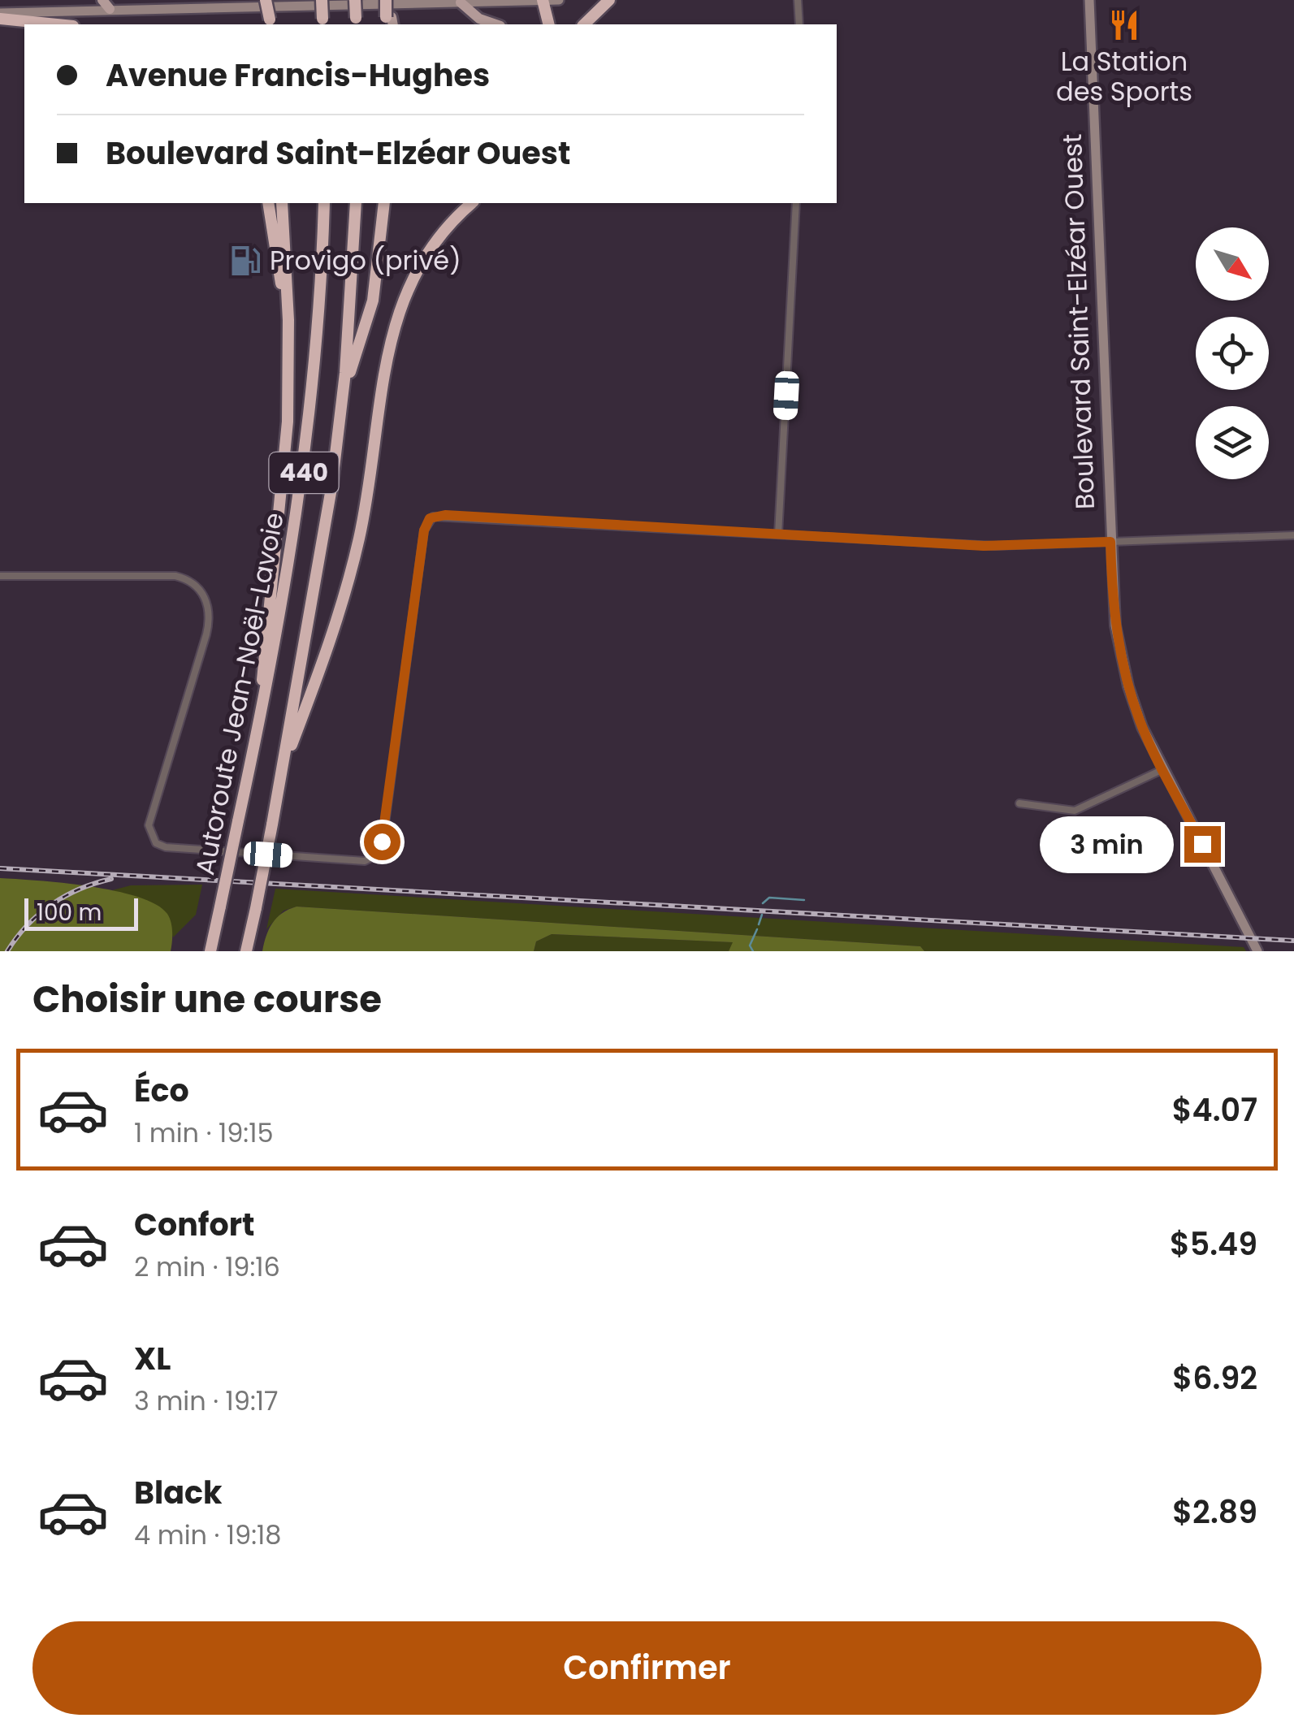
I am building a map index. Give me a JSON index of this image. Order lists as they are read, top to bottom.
{
  "streets": {
    "highway": ["440", "Autoroute Jean-Noël-Lavoie"],
    "street": ["Boulevard Saint-Elzéar Ouest"]
  },
  "places": {
    "restaurant": ["La Station des Sports"],
    "fuel station": ["Provigo (privé)"]
  },
  "scale_bar": "100 m",
  "north": "bottom right",
  "page": {
    "banner": ["Avenue Francis-Hughes", "Boulevard Saint-Elzéar Ouest"],
    "bubble": "3 min",
    "scale": "100 m",
    "heading": "Choisir une course",
    "list": [
      {
        "name": "Éco",
        "note": "1 min · 19:15",
        "value": "$4.07"
      },
      {
        "name": "Confort",
        "note": "2 min · 19:16",
        "value": "$5.49"
      },
      {
        "name": "XL",
        "note": "3 min · 19:17",
        "value": "$6.92"
      },
      {
        "name": "Black",
        "note": "4 min · 19:18",
        "value": "$2.89"
      }
    ],
    "buttons": "Confirmer"
  }
}
